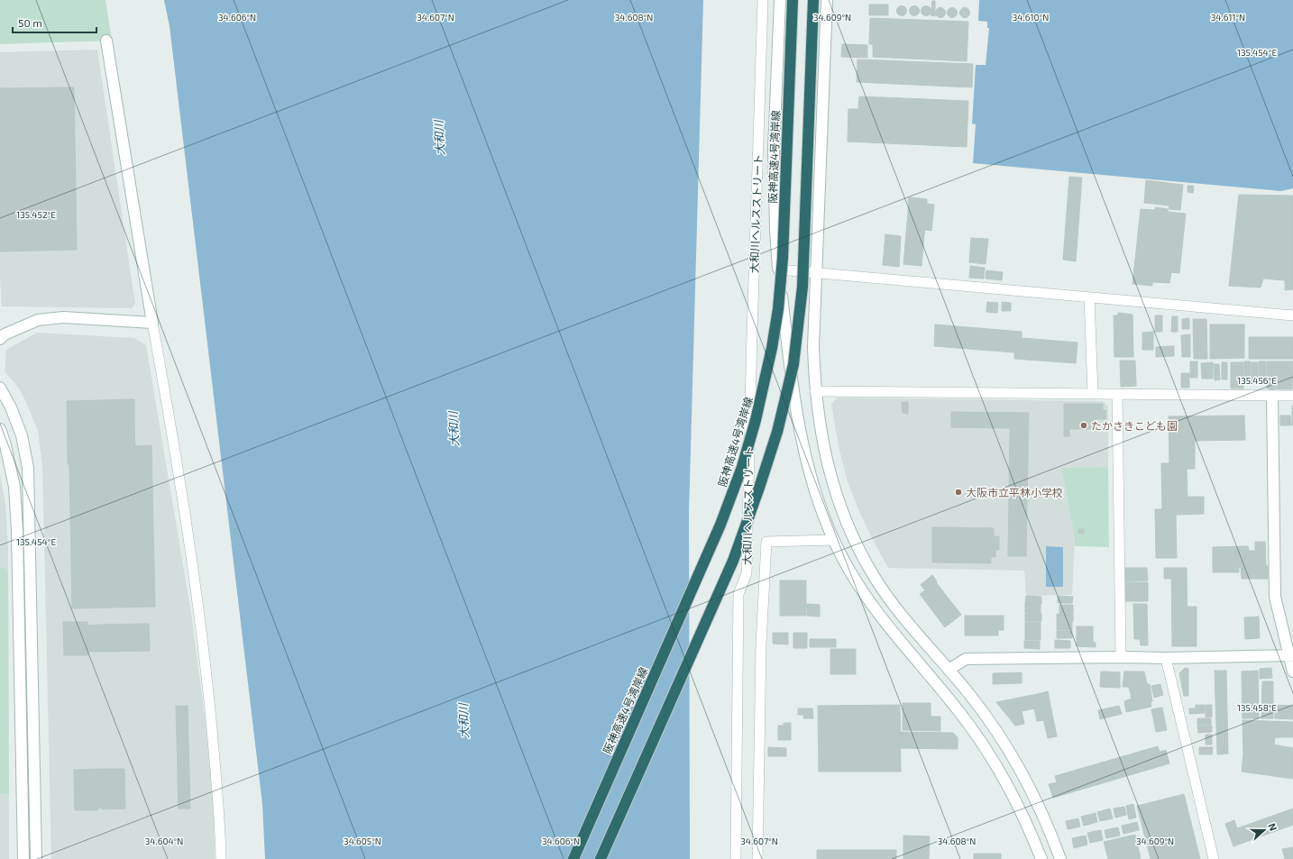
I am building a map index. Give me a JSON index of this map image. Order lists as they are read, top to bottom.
{
  "streets": {
    "highway": ["阪神高速4号湾岸線"],
    "street": ["大和川ヘルスストリート"]
  },
  "water": ["大和川"],
  "places": ["たかさきこども園", "大阪市立平林小学校"],
  "scale_bar": "50 m",
  "north": "right",
  "coordinates": [
    "34.606°N",
    "34.607°N",
    "34.609°N",
    "34.608°N",
    "34.610°N",
    "34.611°N",
    "135.454°E",
    "135.452°E",
    "135.456°E",
    "135.458°E",
    "34.604°N",
    "34.605°N"
  ]
}
